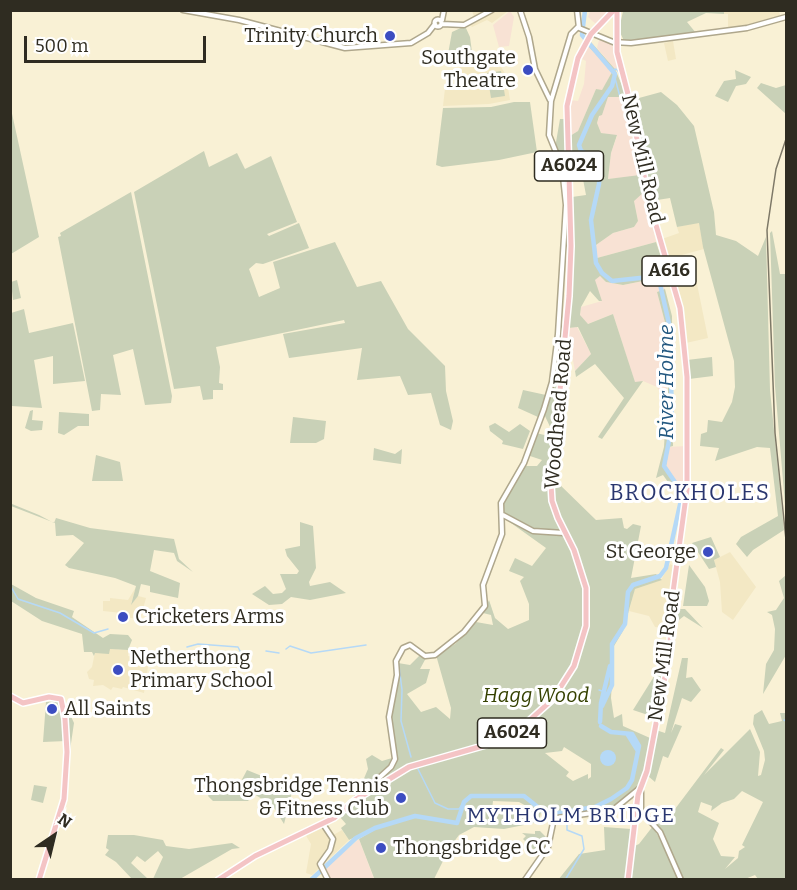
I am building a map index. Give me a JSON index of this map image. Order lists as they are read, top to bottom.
{
  "streets": {
    "main road": [
      "New Mill Road",
      "A6024",
      "A616",
      "Woodhead Road"
    ]
  },
  "crossings": [
    ["New Mill Road", "A616"],
    ["A6024", "Woodhead Road"],
    ["A616", "Woodhead Road"]
  ],
  "districts": ["BROCKHOLES", "MYTHOLM BRIDGE"],
  "water": ["River Holme"],
  "parks": ["Hagg Wood"],
  "places": [
    "Trinity Church",
    "Southgate Theatre",
    "St George",
    "Cricketers Arms",
    "Netherthong Primary School",
    "All Saints",
    "Thongsbridge Tennis & Fitness Club",
    "Thongsbridge CC"
  ],
  "scale_bar": "500 m",
  "north": "top right"
}
